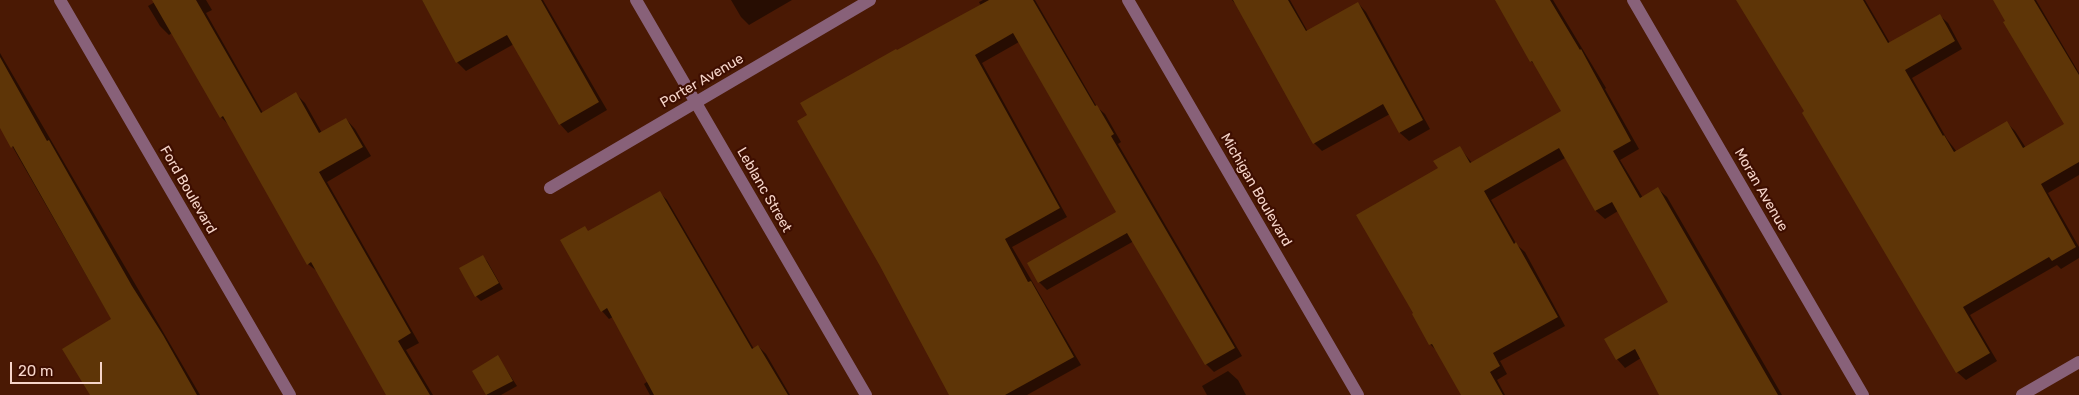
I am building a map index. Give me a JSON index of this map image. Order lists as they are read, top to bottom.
{
  "streets": {
    "street": [
      "Porter Avenue",
      "Ford Boulevard",
      "Leblanc Street",
      "Michigan Boulevard",
      "Moran Avenue"
    ]
  },
  "crossings": [
    ["Porter Avenue", "Leblanc Street"]
  ],
  "scale_bar": "20 m"
}
